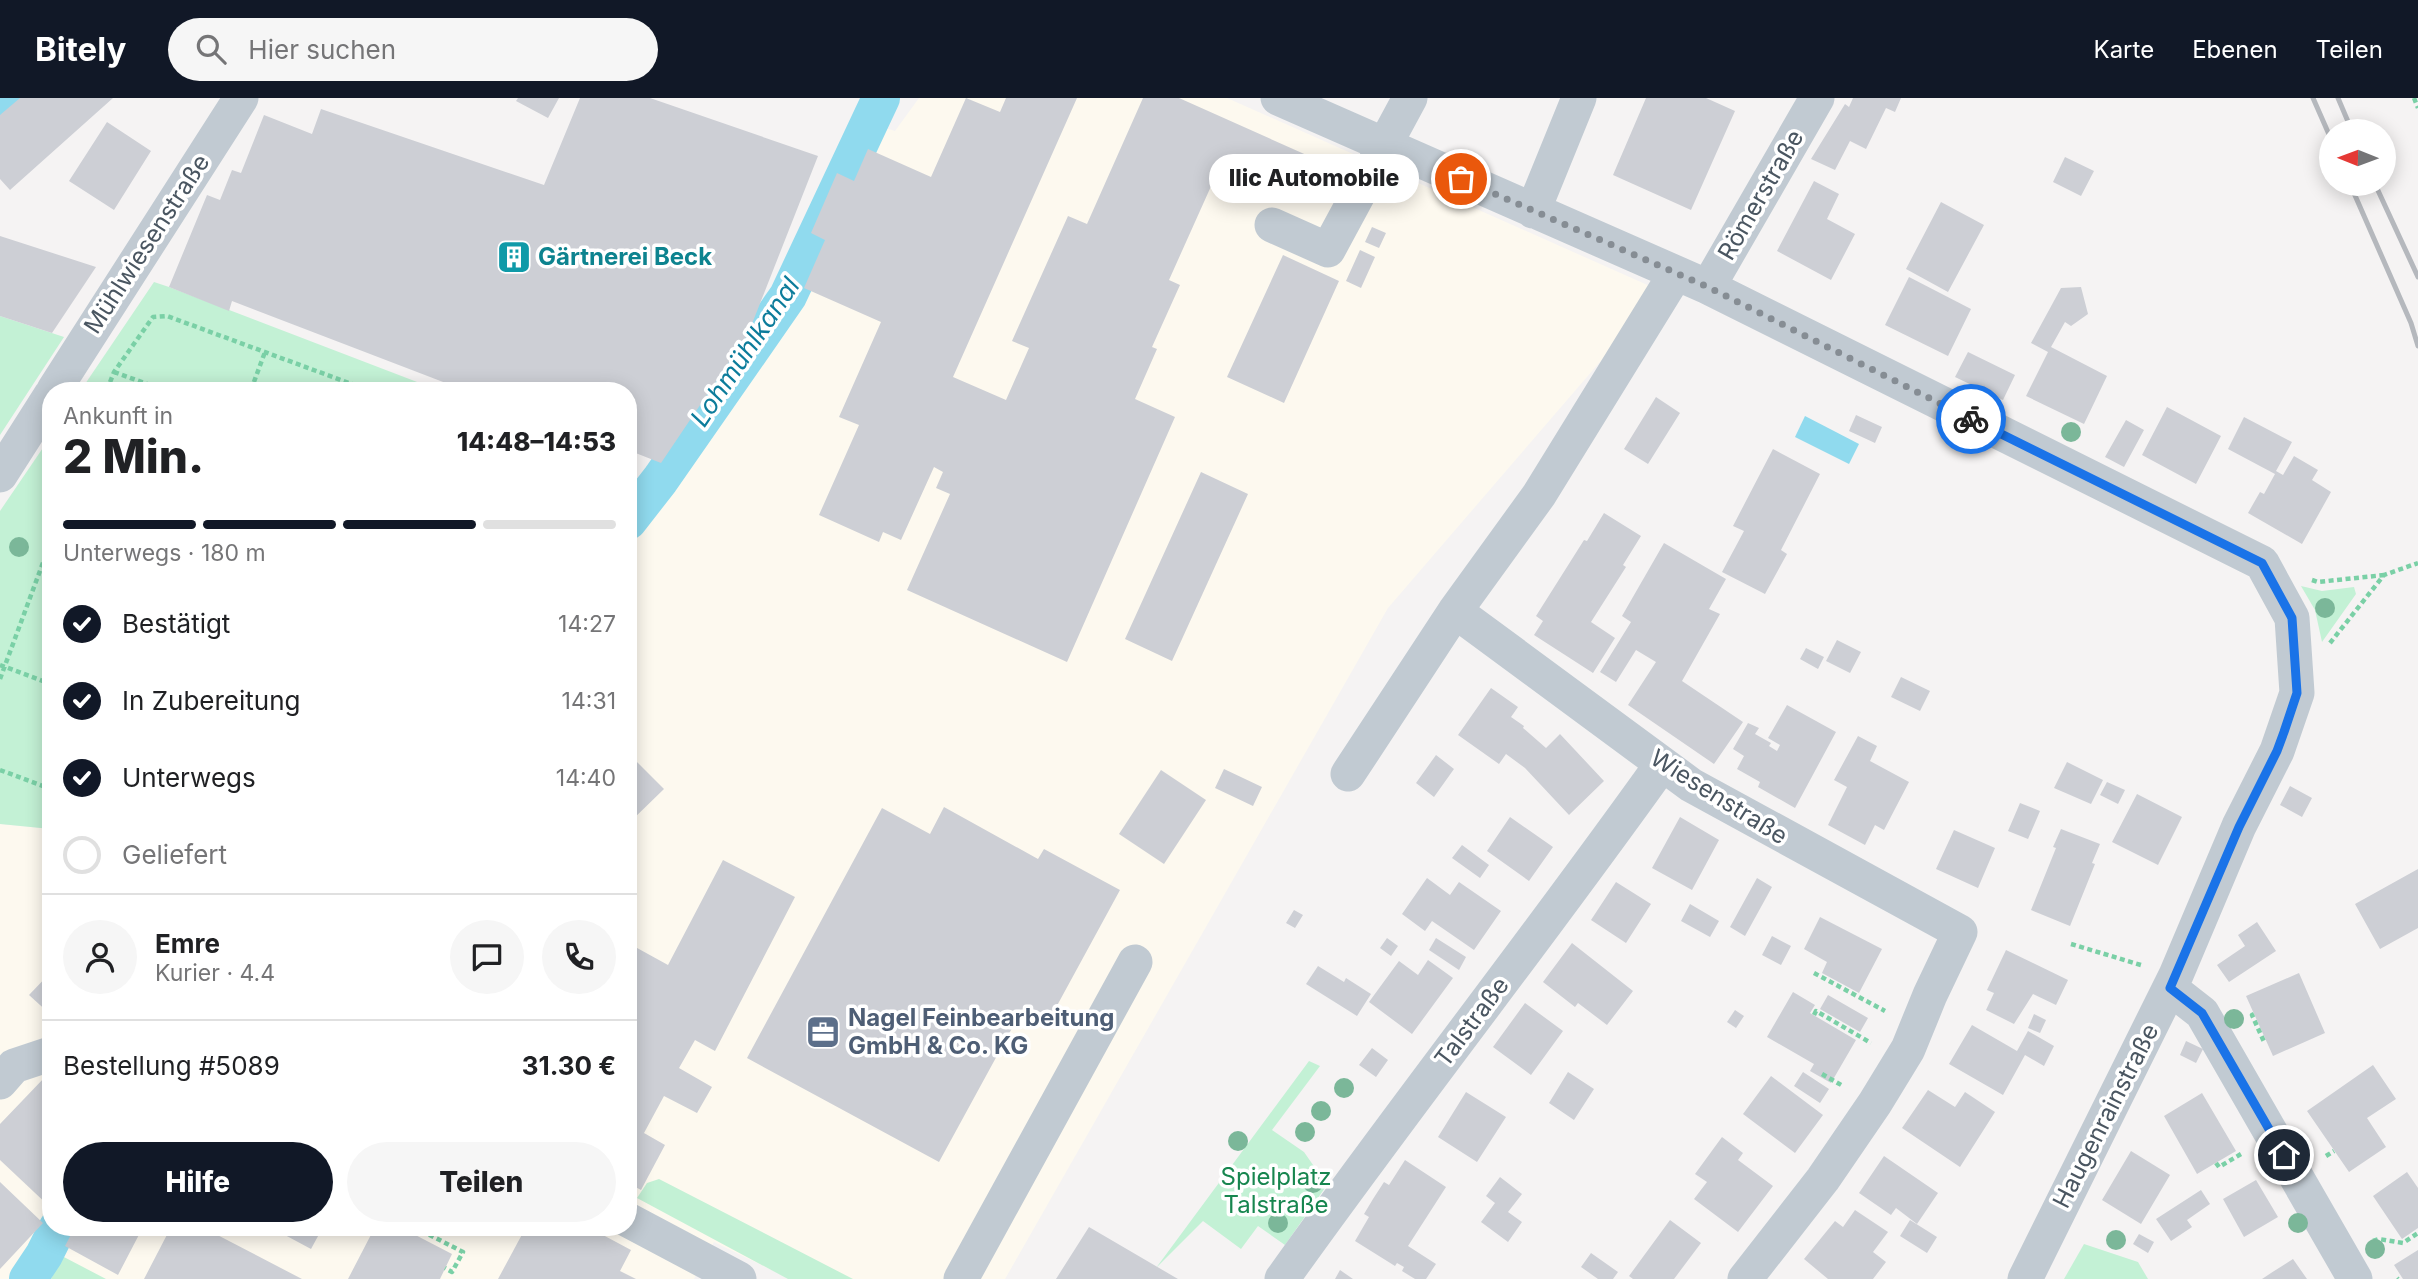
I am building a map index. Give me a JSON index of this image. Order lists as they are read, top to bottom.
{
  "streets": {
    "street": [
      "Römerstraße",
      "Mühlwiesenstraße",
      "Wiesenstraße",
      "Talstraße",
      "Haugenrainstraße"
    ]
  },
  "crossings": [
    ["Römerstraße", "Haugenrainstraße"],
    ["Wiesenstraße", "Talstraße"]
  ],
  "water": ["Lohmühlkanal"],
  "parks": ["Spielplatz Talstraße"],
  "places": {
    "other": ["Ilic Automobile"],
    "building": ["Gärtnerei Beck"],
    "office": ["Nagel Feinbearbeitung GmbH & Co. KG"]
  },
  "north": "left",
  "page": {
    "header": "Bitely",
    "search": "Hier suchen",
    "nav": ["Karte", "Ebenen", "Teilen"],
    "bubble": "Ilic Automobile",
    "heading": ["2 Min.", "Ankunft in", "14:48–14:53"],
    "panel": [
      "Emre",
      "Kurier · 4.4",
      "Bestellung #5089",
      "31.30 €"
    ],
    "bar": "Unterwegs · 180 m",
    "list": [
      ["Bestätigt", "14:27"],
      ["In Zubereitung", "14:31"],
      ["Unterwegs", "14:40"],
      "Geliefert"
    ],
    "buttons": ["Hilfe", "Teilen"]
  }
}
